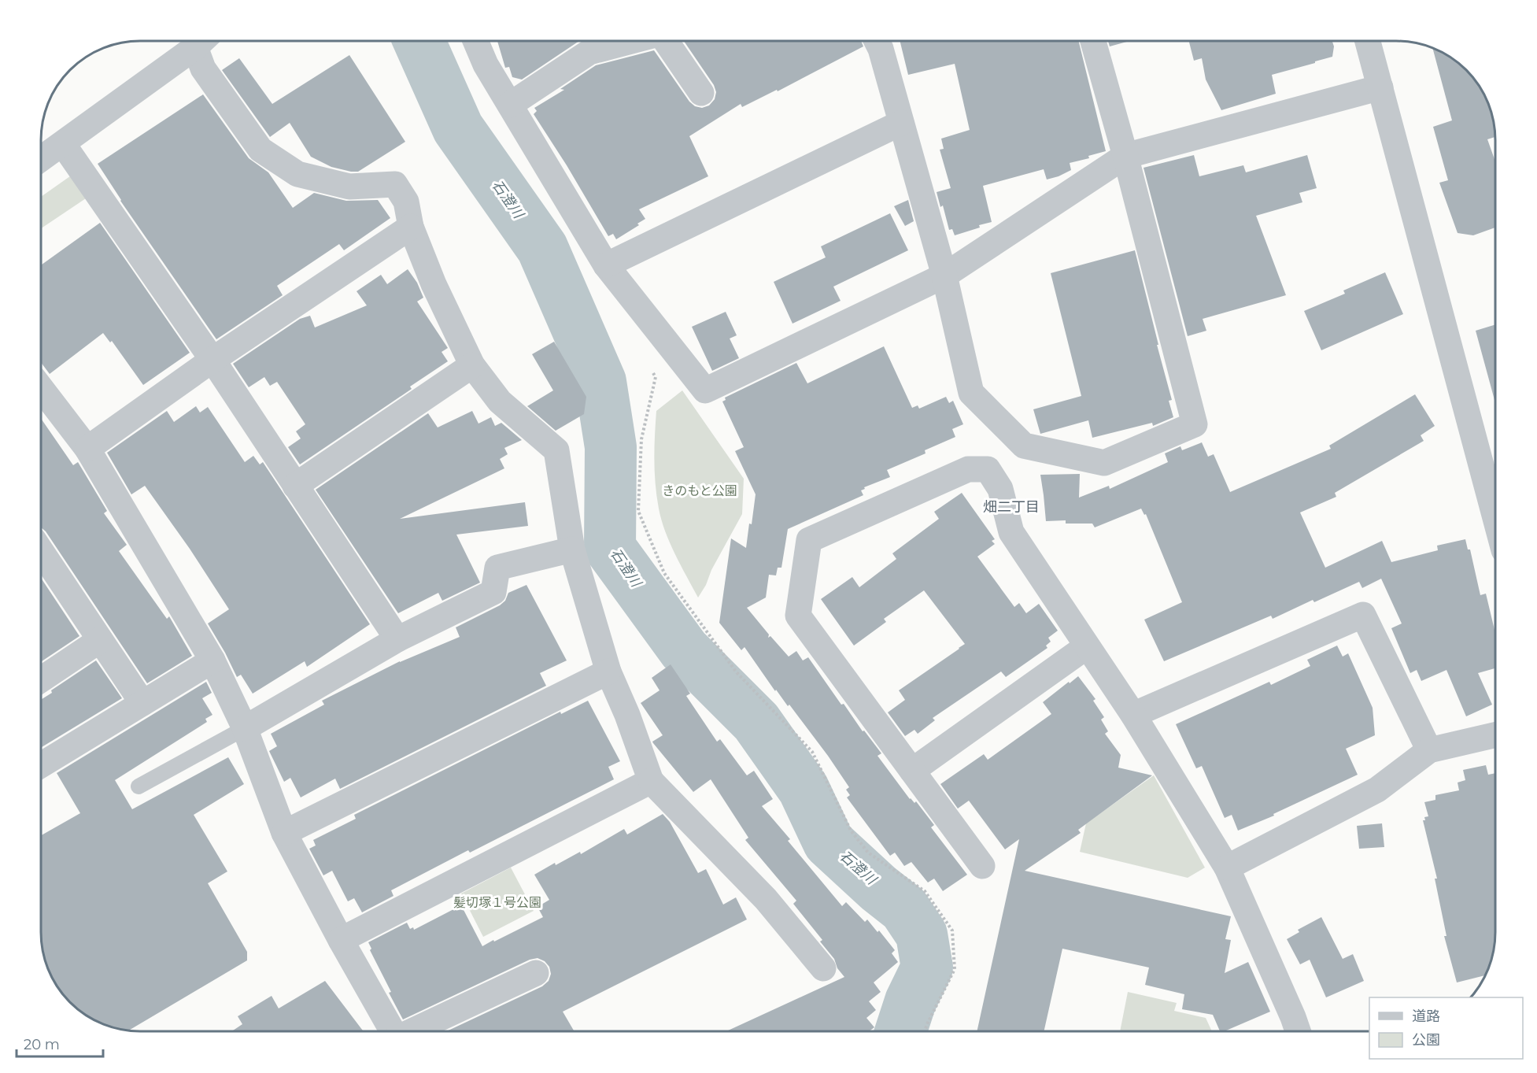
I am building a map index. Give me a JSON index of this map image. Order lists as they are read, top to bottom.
{
  "districts": ["畑二丁目"],
  "water": ["石澄川"],
  "parks": ["きのもと公園", "髪切塚１号公園"],
  "legend": ["道路", "公園"],
  "scale_bar": "20 m"
}
